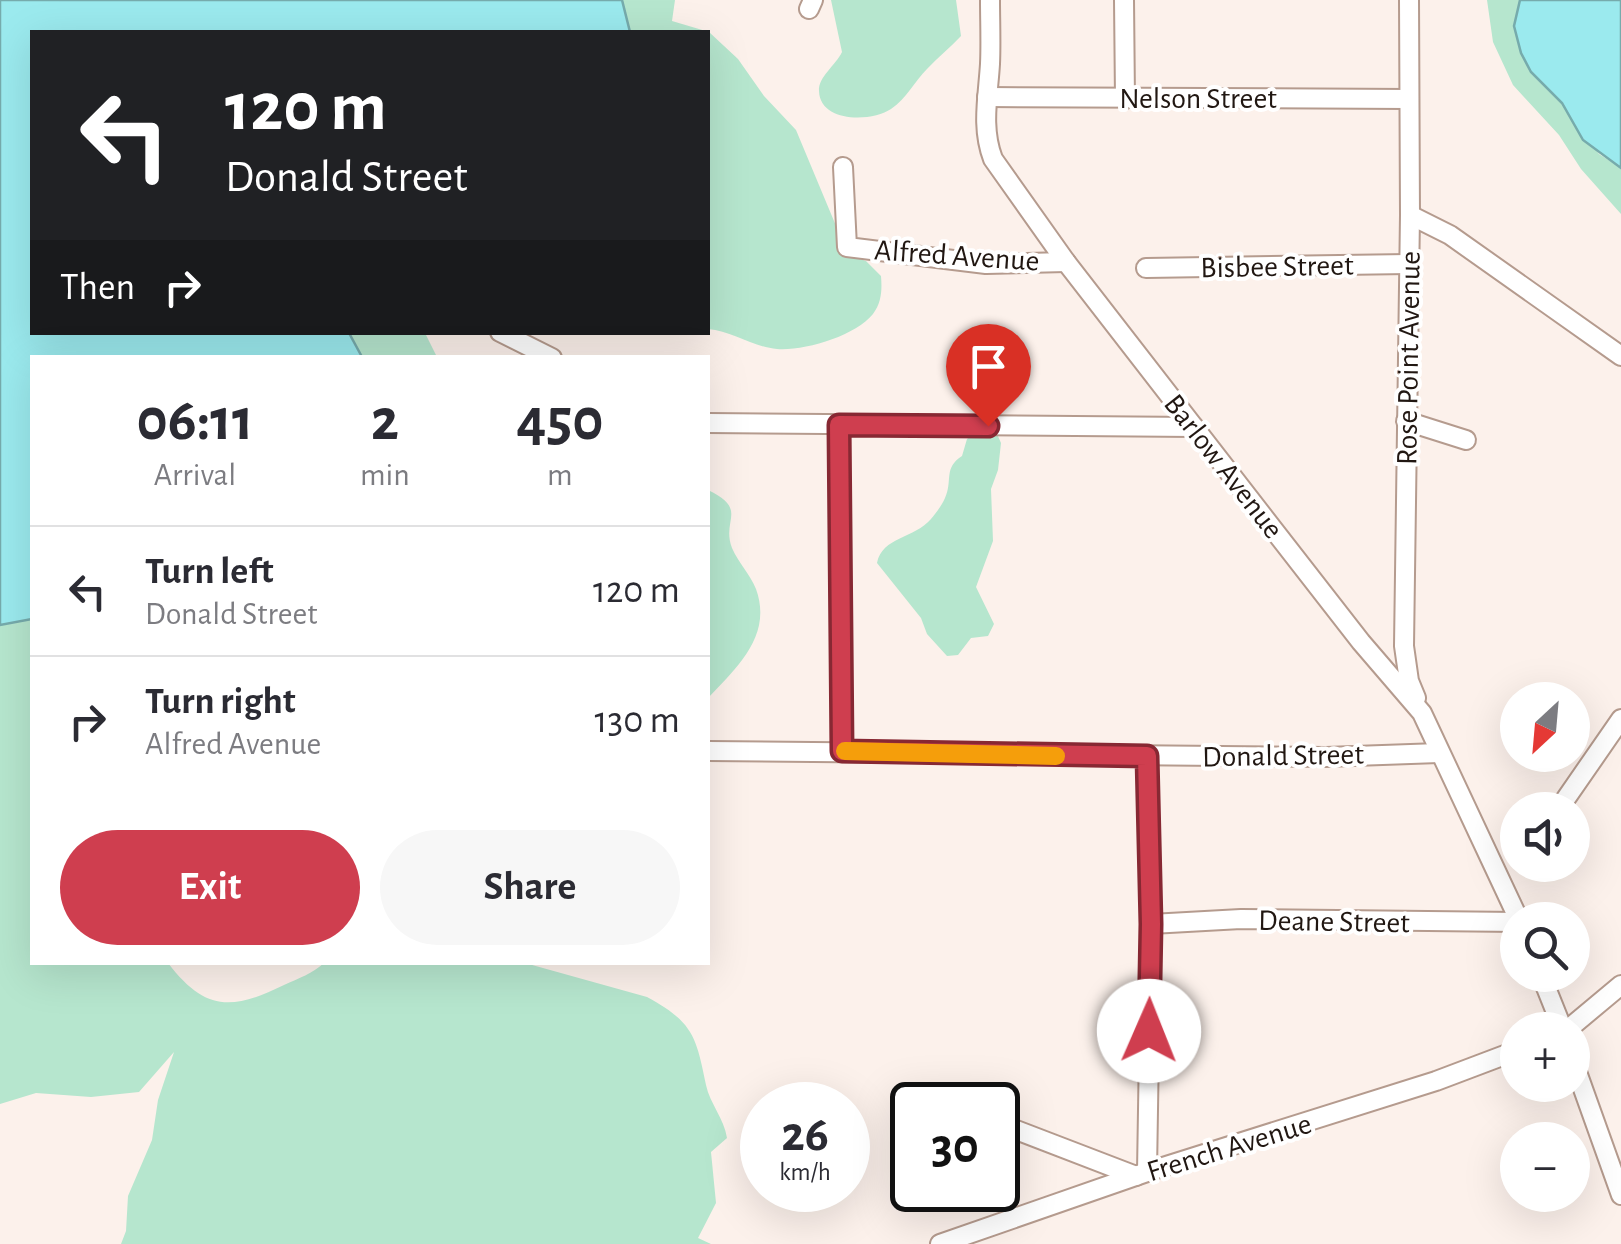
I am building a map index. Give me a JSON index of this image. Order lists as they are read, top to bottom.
{
  "streets": {
    "street": [
      "Nelson Street",
      "Alfred Avenue",
      "Bisbee Street",
      "Rose Point Avenue",
      "Barlow Avenue",
      "Donald Street",
      "Deane Street",
      "French Avenue"
    ]
  },
  "crossings": [
    ["Nelson Street", "Rose Point Avenue"],
    ["Nelson Street", "Barlow Avenue"],
    ["Alfred Avenue", "Barlow Avenue"],
    ["Bisbee Street", "Rose Point Avenue"],
    ["Rose Point Avenue", "Barlow Avenue"],
    ["Barlow Avenue", "Donald Street"]
  ],
  "north": "bottom left",
  "page": {
    "turn": ["120 m", "Donald Street"],
    "then": "Then",
    "eta": [
      "06:11",
      "Arrival",
      "2",
      "min",
      "450",
      "m"
    ],
    "list": [
      {
        "name": "Turn left",
        "note": "Donald Street",
        "value": "120 m"
      },
      {
        "name": "Turn right",
        "note": "Alfred Avenue",
        "value": "130 m"
      }
    ],
    "map_buttons": ["+", "−"],
    "buttons": ["Exit", "Share"],
    "speed": "26 km/h",
    "limit": "30"
  }
}
